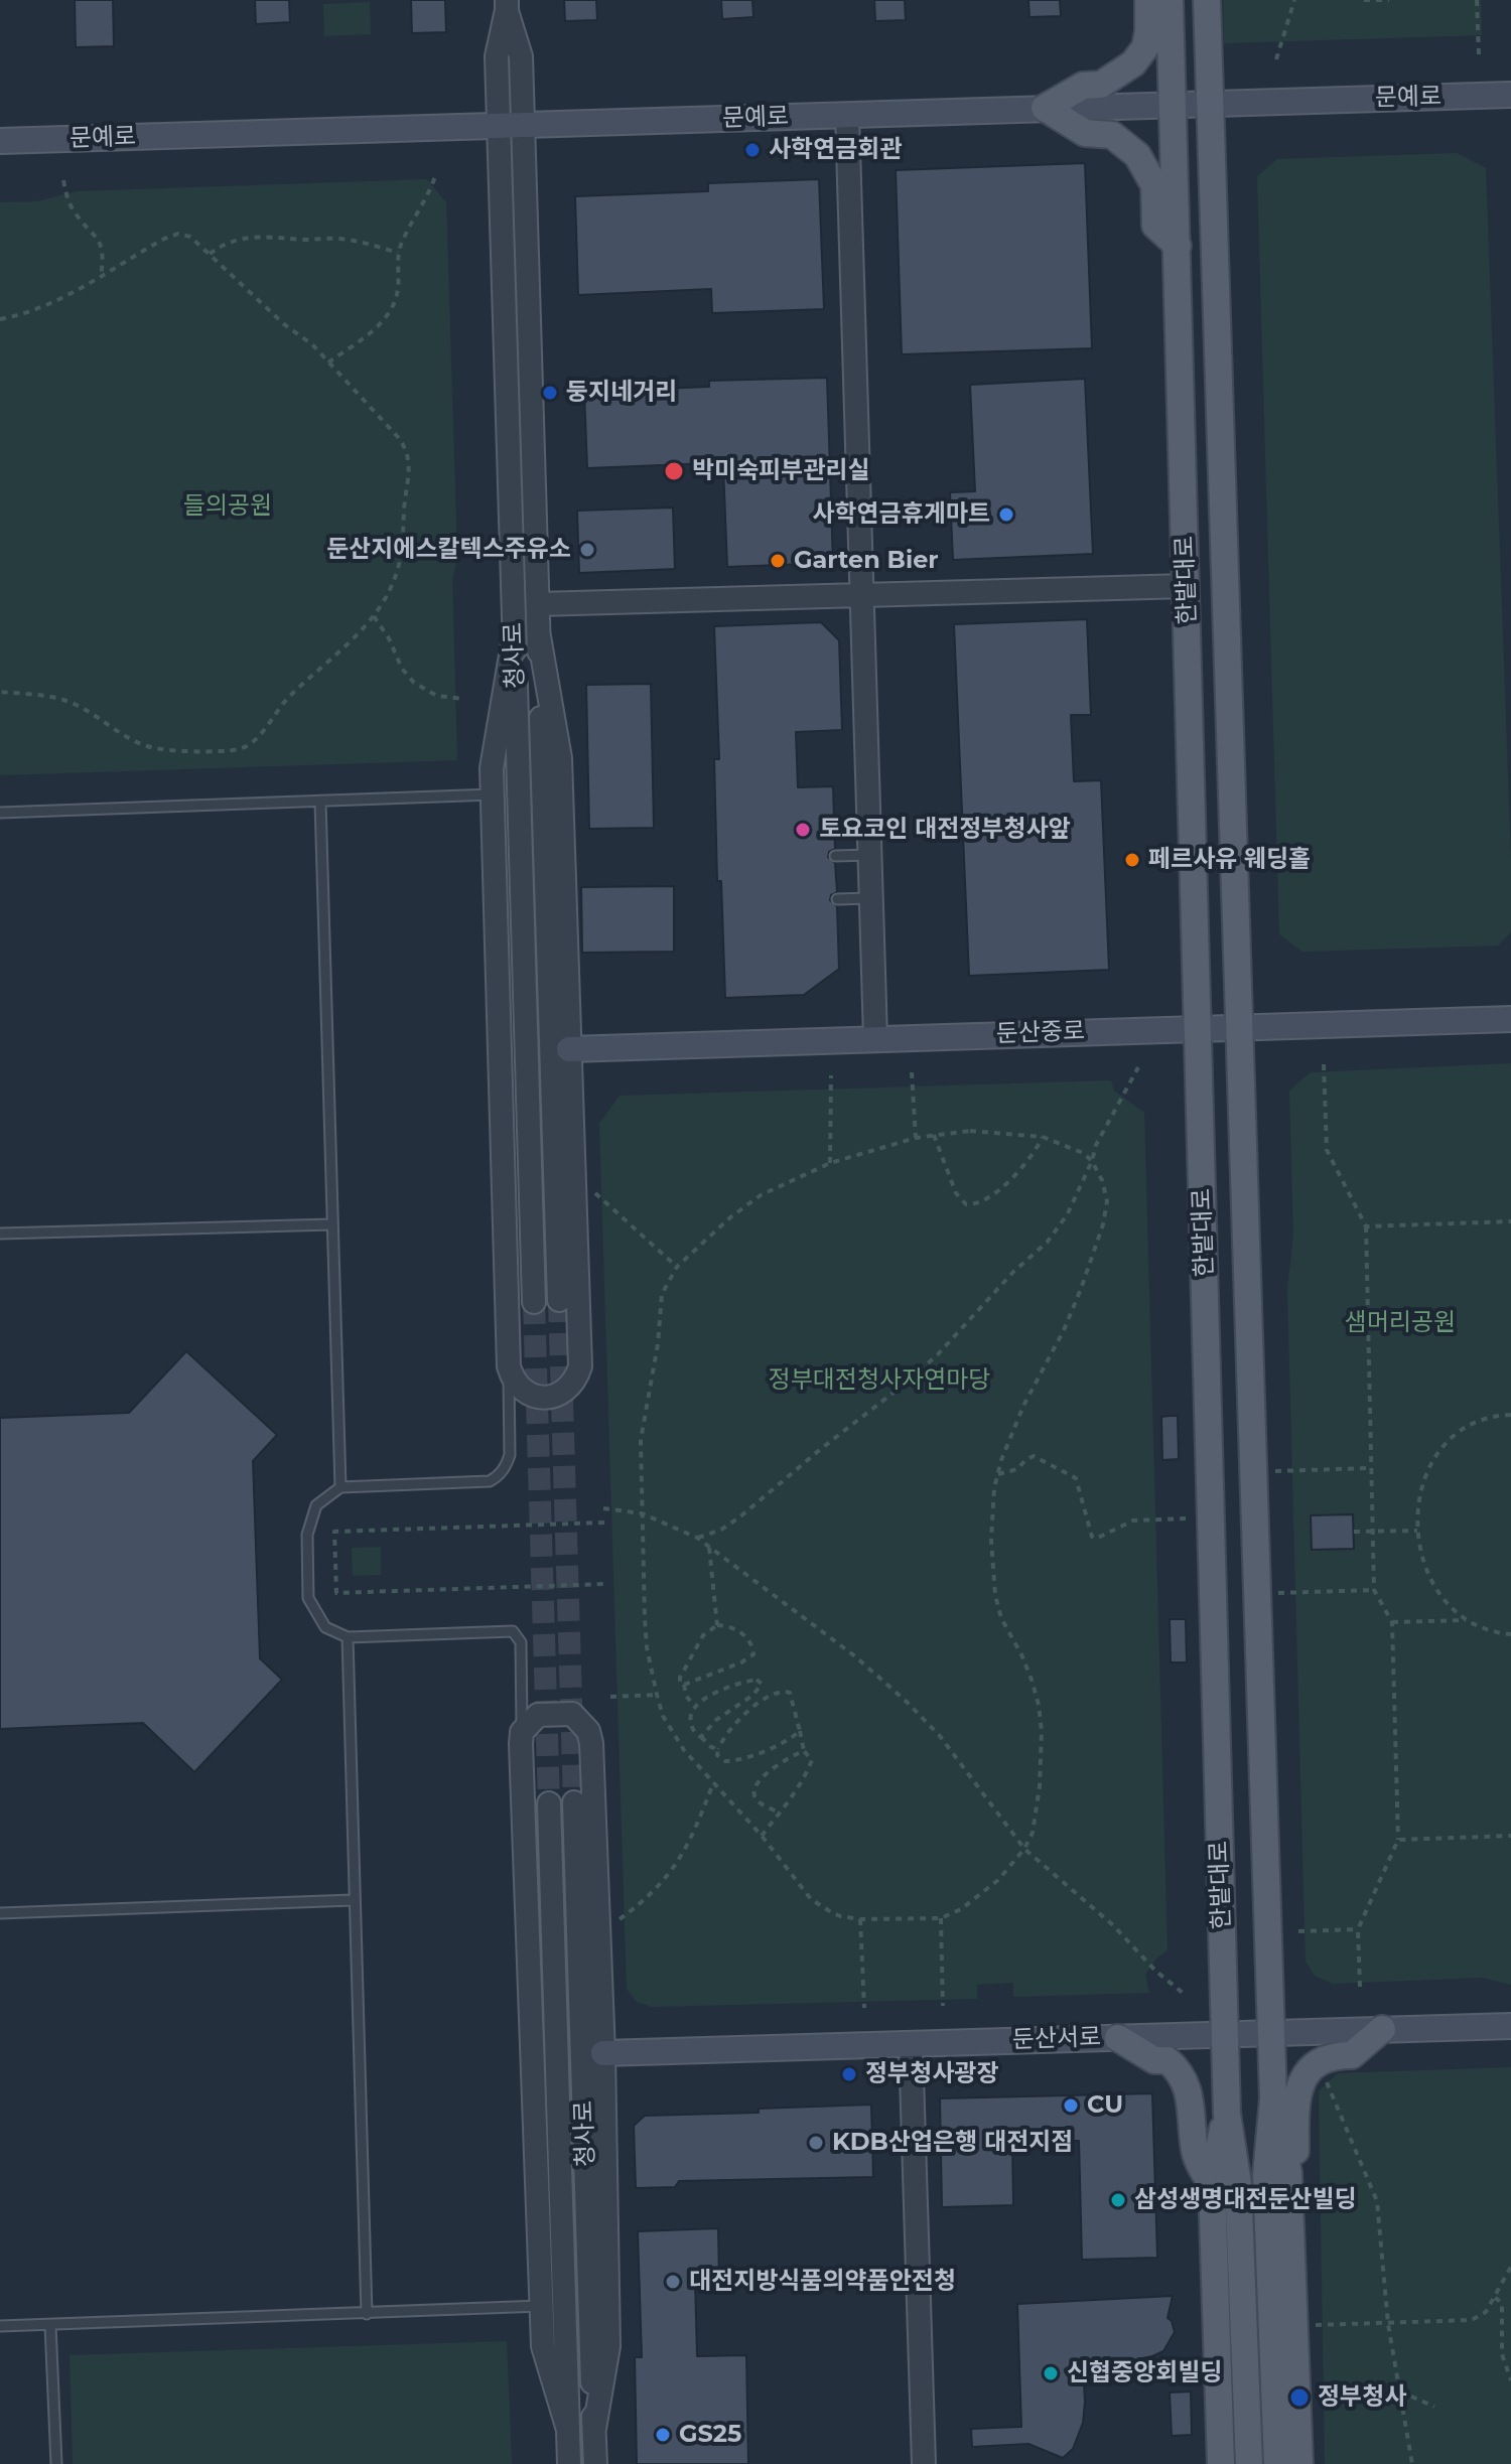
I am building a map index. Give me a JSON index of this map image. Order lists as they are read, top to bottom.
{
  "streets": {
    "main road": [
      "문예로",
      "한밭대로",
      "둔산중로",
      "둔산서로"
    ],
    "street": ["청사로"]
  },
  "crossings": [
    ["문예로", "한밭대로"],
    ["문예로", "청사로"],
    ["한밭대로", "둔산중로"],
    ["한밭대로", "둔산서로"]
  ],
  "parks": ["들의공원", "샘머리공원", "정부대전청사자연마당"],
  "places": [
    "사학연금회관",
    "둥지네거리",
    "박미숙피부관리실",
    "사학연금휴게마트",
    "둔산지에스칼텍스주유소",
    "Garten Bier",
    "토요코인 대전정부청사앞",
    "페르사유 웨딩홀",
    "정부청사광장",
    "CU",
    "KDB산업은행 대전지점",
    "삼성생명대전둔산빌딩",
    "대전지방식품의약품안전청",
    "신협중앙회빌딩",
    "정부청사",
    "GS25"
  ]
}
